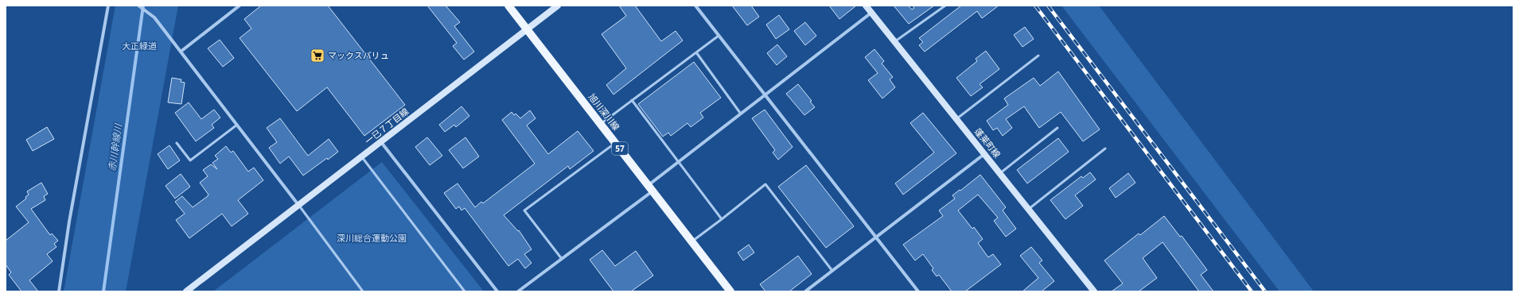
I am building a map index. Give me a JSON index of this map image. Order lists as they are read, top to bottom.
{
  "streets": {
    "main road": ["旭川深川線", "57"],
    "street": ["一已７丁目線", "蓬莱町線"]
  },
  "crossings": [
    ["旭川深川線", "一已７丁目線"]
  ],
  "water": ["赤川幹線川"],
  "parks": ["大正緑道", "深川総合運動公園"],
  "places": {
    "supermarket": ["マックスバリュ"]
  }
}
